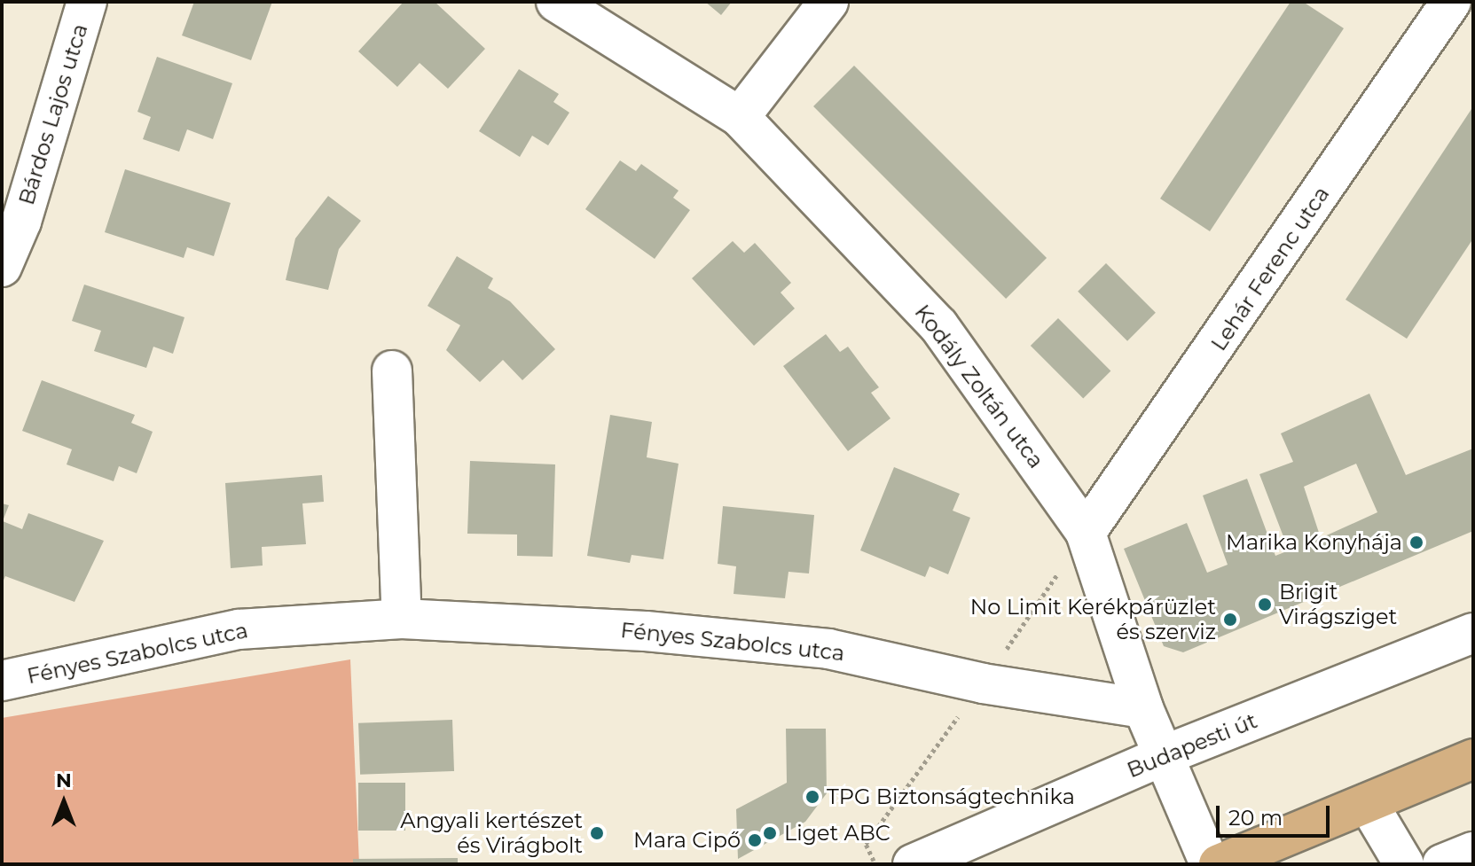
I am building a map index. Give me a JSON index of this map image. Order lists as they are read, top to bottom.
{
  "streets": {
    "street": [
      "Bárdos Lajos utca",
      "Lehár Ferenc utca",
      "Kodály Zoltán utca",
      "Fényes Szabolcs utca",
      "Budapesti út"
    ]
  },
  "crossings": [
    ["Lehár Ferenc utca", "Kodály Zoltán utca"],
    ["Kodály Zoltán utca", "Fényes Szabolcs utca"],
    ["Kodály Zoltán utca", "Budapesti út"]
  ],
  "places": [
    "Marika Konyhája",
    "Brigit Virágsziget",
    "No Limit Kerékpárüzlet és szerviz",
    "TPG Biztonságtechnika",
    "Angyali kertészet és Virágbolt",
    "Liget ABC",
    "Mara Cipő"
  ],
  "scale_bar": "20 m",
  "north": "top"
}
